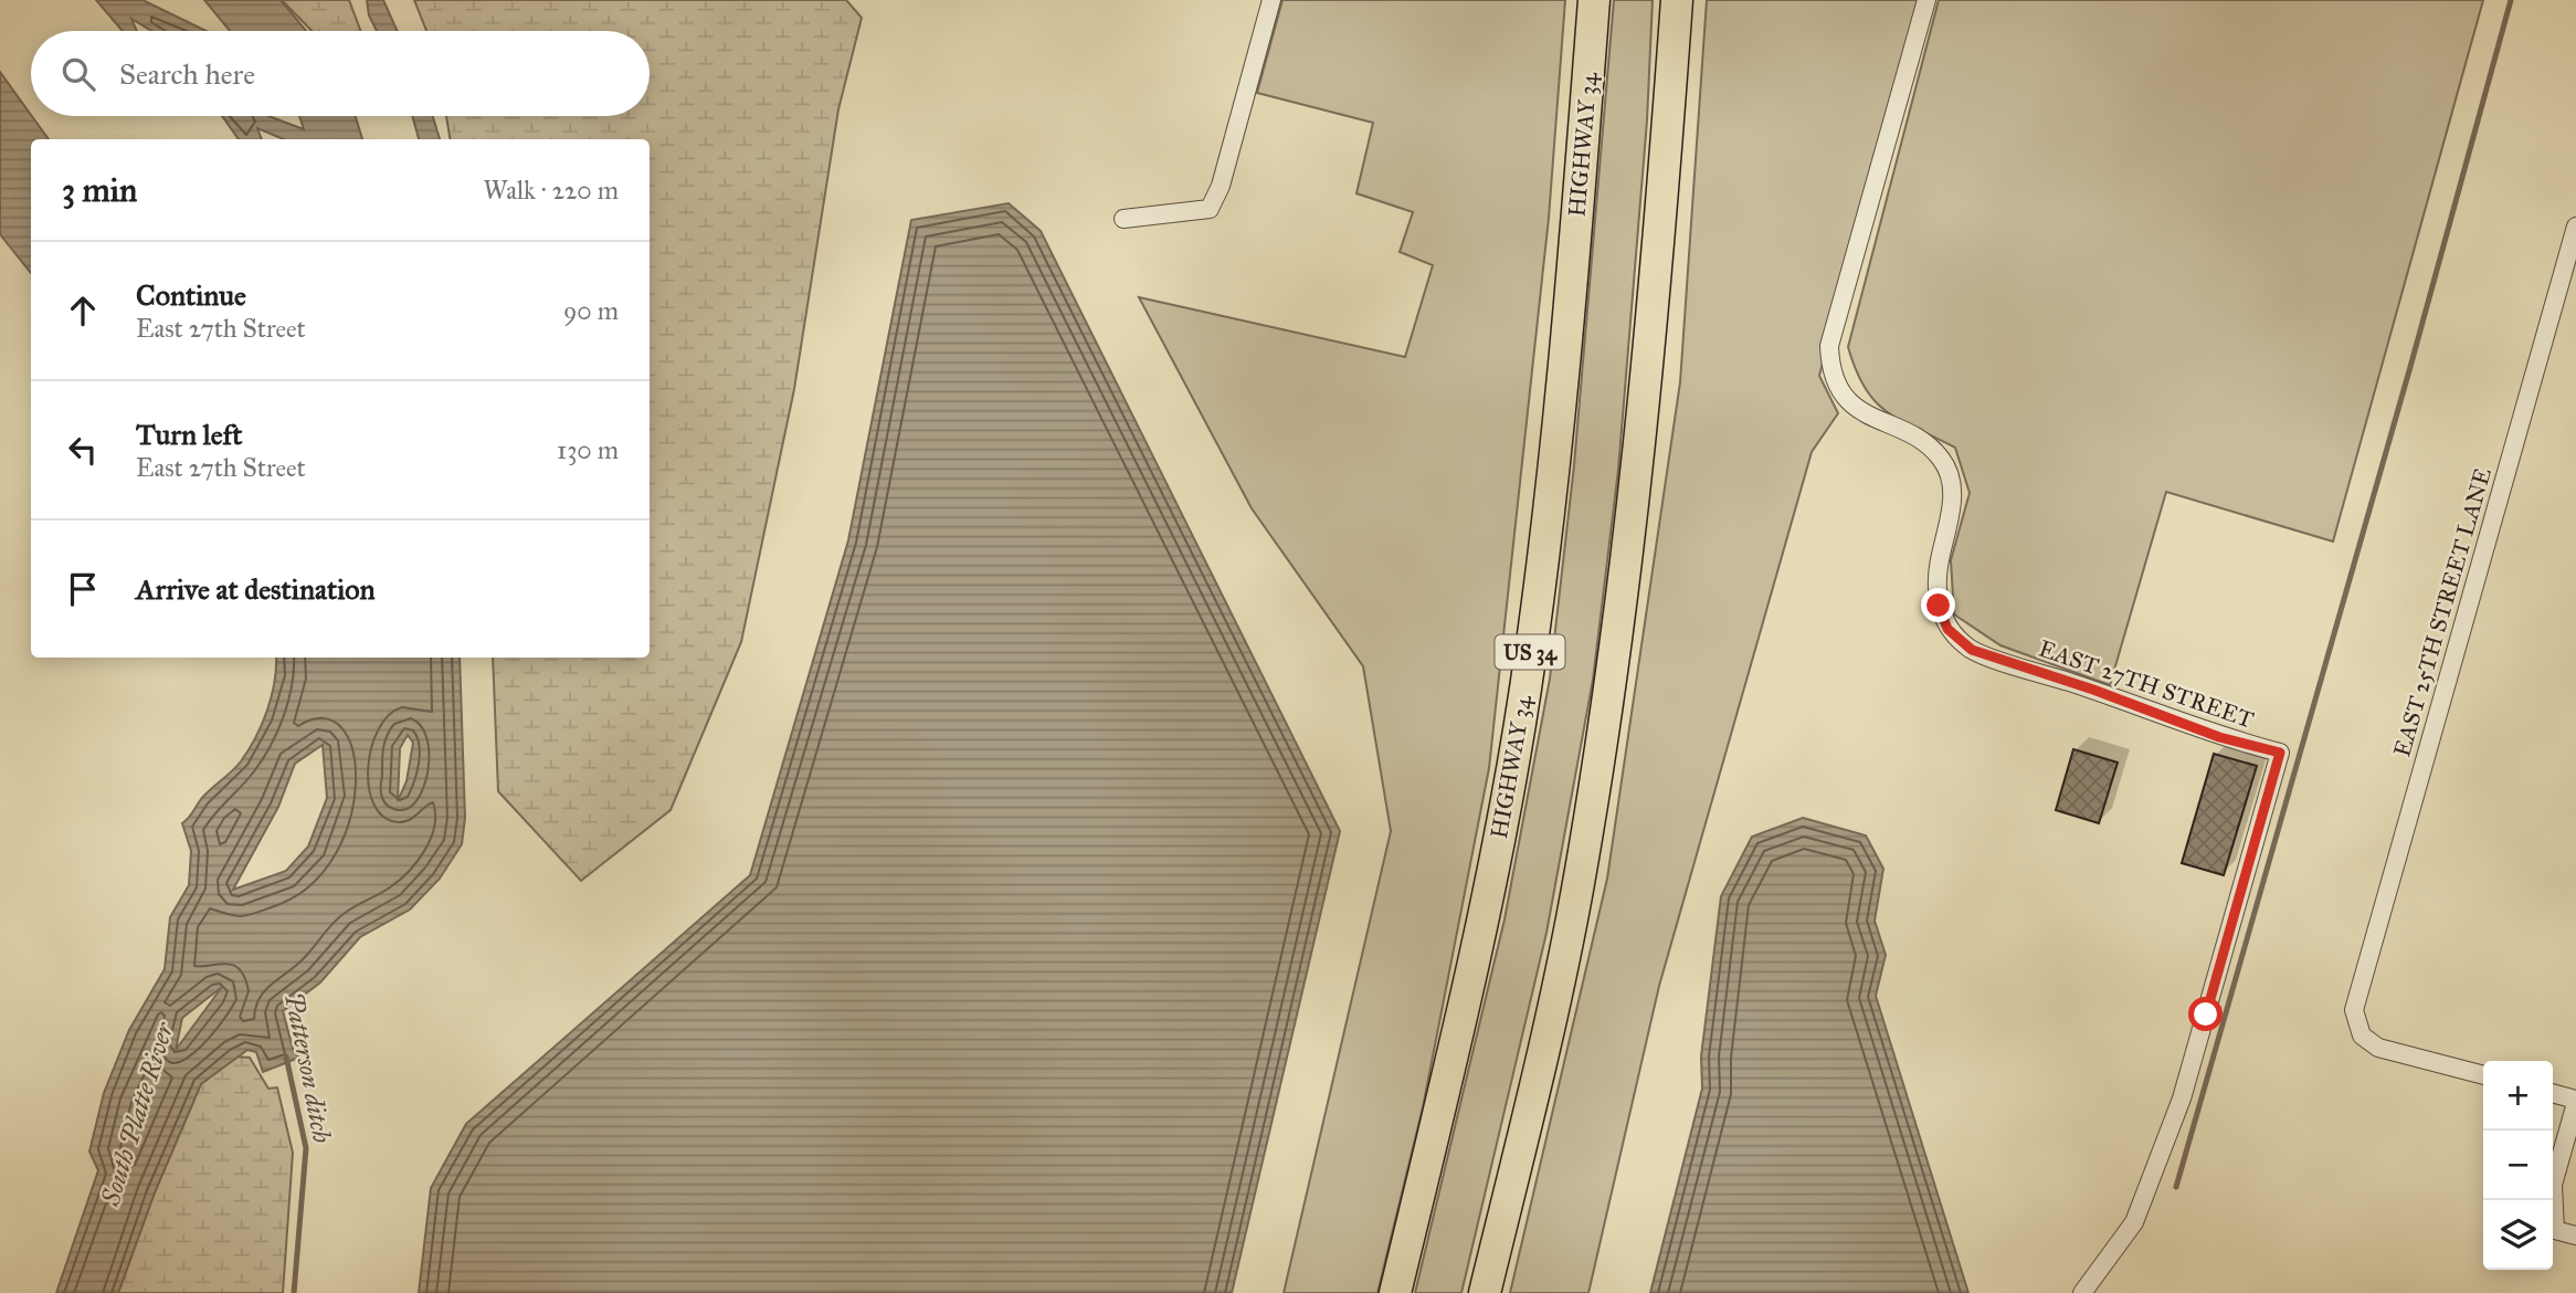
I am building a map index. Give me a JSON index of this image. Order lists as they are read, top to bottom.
{
  "streets": {
    "highway": ["HIGHWAY 34", "US 34"],
    "street": ["EAST 25TH STREET LANE", "EAST 27TH STREET"]
  },
  "water": ["Patterson ditch", "South Platte River"],
  "page": {
    "search": "Search here",
    "heading": ["3 min", "Walk · 220 m"],
    "list": [
      ["Continue", "East 27th Street", "90 m"],
      ["Turn left", "East 27th Street", "130 m"],
      "Arrive at destination"
    ],
    "map_buttons": ["+", "−"]
  }
}
